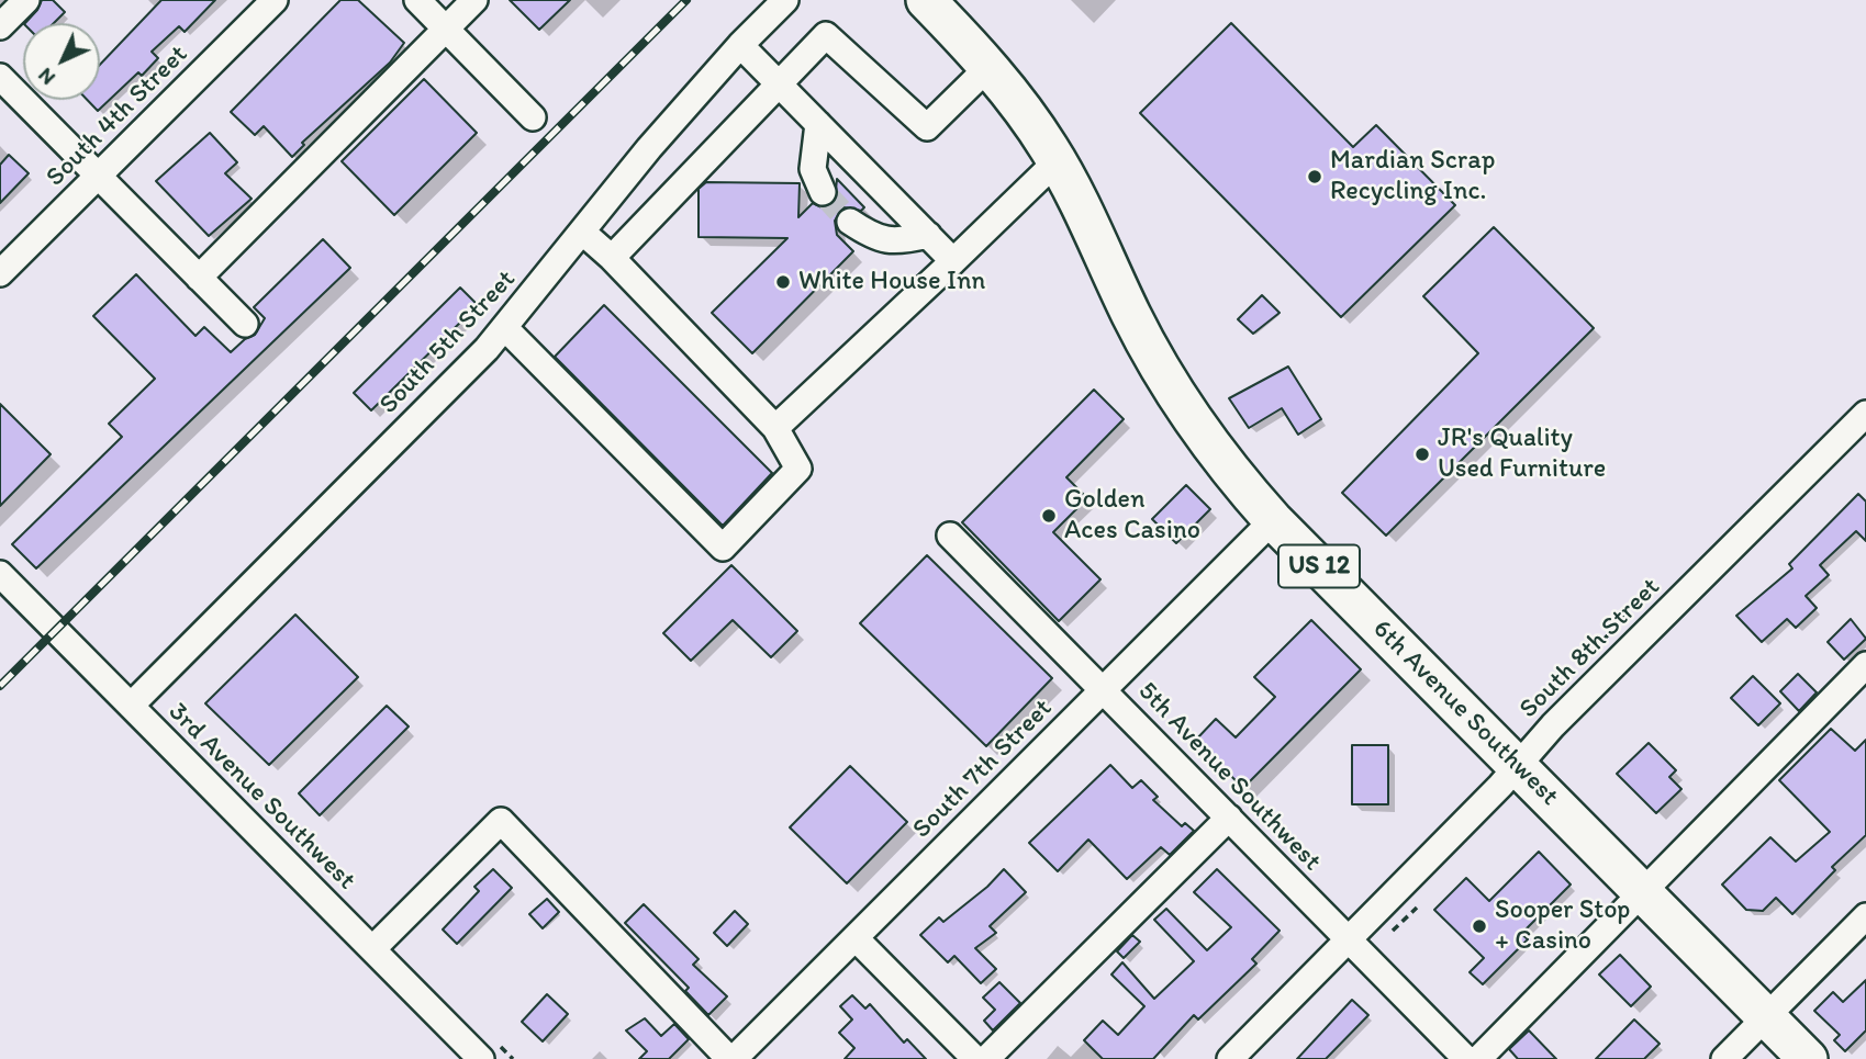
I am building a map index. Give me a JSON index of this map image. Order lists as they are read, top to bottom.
{
  "streets": {
    "highway": ["US 12", "6th Avenue Southwest"],
    "street": [
      "South 4th Street",
      "South 5th Street",
      "South 8th Street",
      "South 7th Street",
      "5th Avenue Southwest",
      "3rd Avenue Southwest"
    ]
  },
  "crossings": [
    ["South 5th Street", "3rd Avenue Southwest"],
    ["South 8th Street", "6th Avenue Southwest"],
    ["South 8th Street", "5th Avenue Southwest"],
    ["6th Avenue Southwest", "South 7th Street"],
    ["South 7th Street", "5th Avenue Southwest"]
  ],
  "places": [
    "Mardian Scrap Recycling Inc.",
    "White House Inn",
    "JR's Quality Used Furniture",
    "Golden Aces Casino",
    "Sooper Stop + Casino"
  ],
  "north": "bottom left"
}
